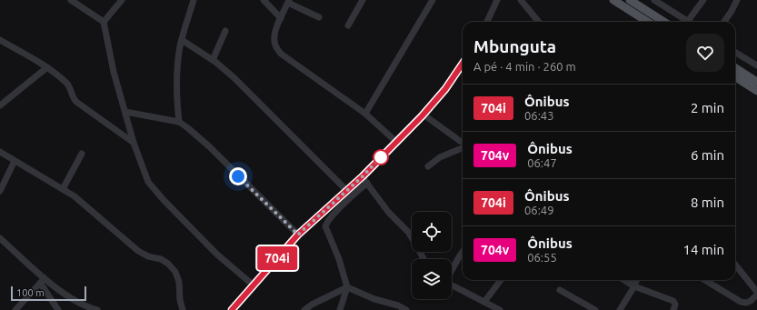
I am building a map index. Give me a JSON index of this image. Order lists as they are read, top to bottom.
{
  "lines": ["bus line 704i"],
  "scale_bar": "100 m",
  "page": {
    "on_map": "704i",
    "heading": ["Mbunguta", "A pé · 4 min · 260 m"],
    "list": [
      {
        "mark": "704i",
        "name": "Ônibus",
        "note": "06:43",
        "value": "2 min"
      },
      {
        "mark": "704v",
        "name": "Ônibus",
        "note": "06:47",
        "value": "6 min"
      },
      {
        "mark": "704i",
        "name": "Ônibus",
        "note": "06:49",
        "value": "8 min"
      },
      {
        "mark": "704v",
        "name": "Ônibus",
        "note": "06:55",
        "value": "14 min"
      }
    ],
    "scale": "100 m"
  }
}
